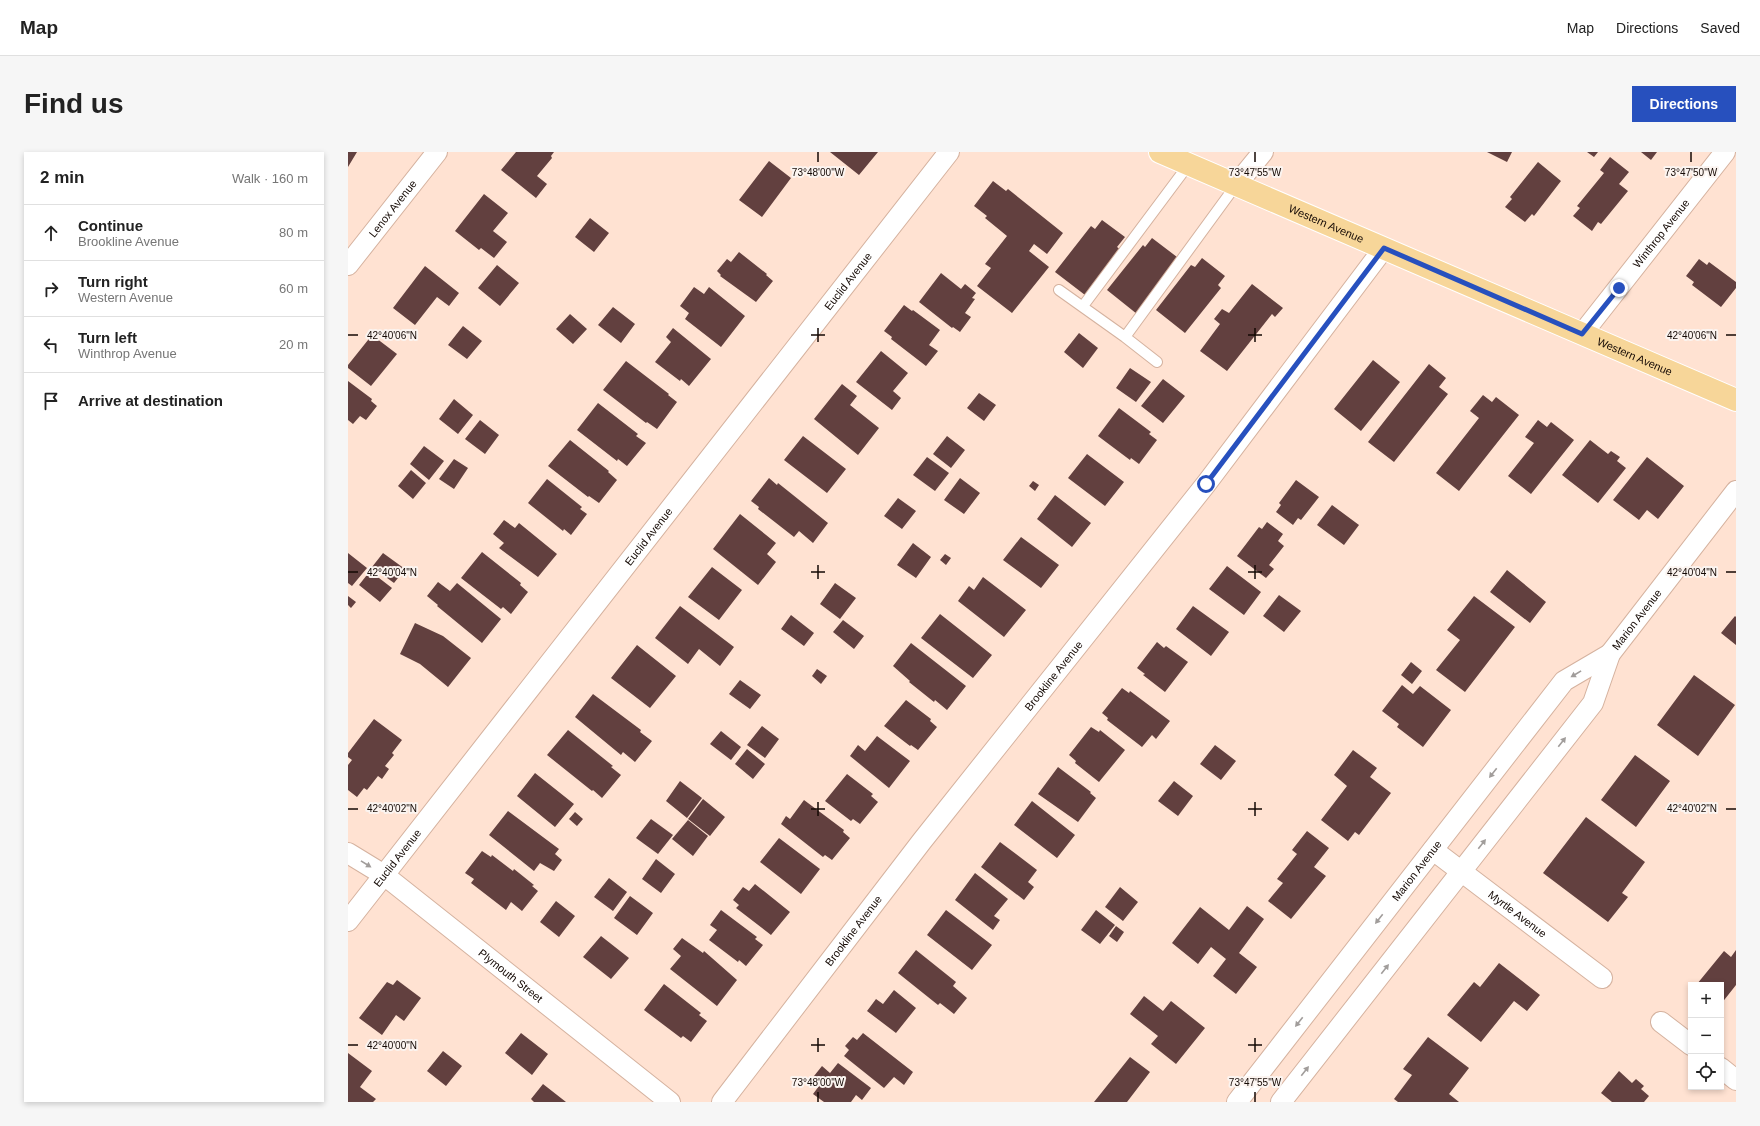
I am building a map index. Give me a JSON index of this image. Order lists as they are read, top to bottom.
{
  "streets": {
    "main road": ["Western Avenue"],
    "street": [
      "Lenox Avenue",
      "Winthrop Avenue",
      "Euclid Avenue",
      "Marion Avenue",
      "Brookline Avenue",
      "Myrtle Avenue",
      "Plymouth Street"
    ]
  },
  "crossings": [
    ["Western Avenue", "Winthrop Avenue"],
    ["Western Avenue", "Brookline Avenue"],
    ["Euclid Avenue", "Plymouth Street"],
    ["Marion Avenue", "Myrtle Avenue"]
  ],
  "page": {
    "header": "Map",
    "nav": ["Map", "Directions", "Saved"],
    "buttons": "Directions",
    "title": "Find us",
    "heading": ["2 min", "Walk · 160 m"],
    "list": [
      ["Continue", "Brookline Avenue", "80 m"],
      ["Turn right", "Western Avenue", "60 m"],
      ["Turn left", "Winthrop Avenue", "20 m"],
      "Arrive at destination"
    ],
    "map_buttons": ["+", "−"]
  },
  "coordinates": [
    "73°48'00\"W",
    "73°47'55\"W",
    "73°47'50\"W",
    "42°40'06\"N",
    "42°40'04\"N",
    "42°40'02\"N",
    "42°40'00\"N"
  ]
}
